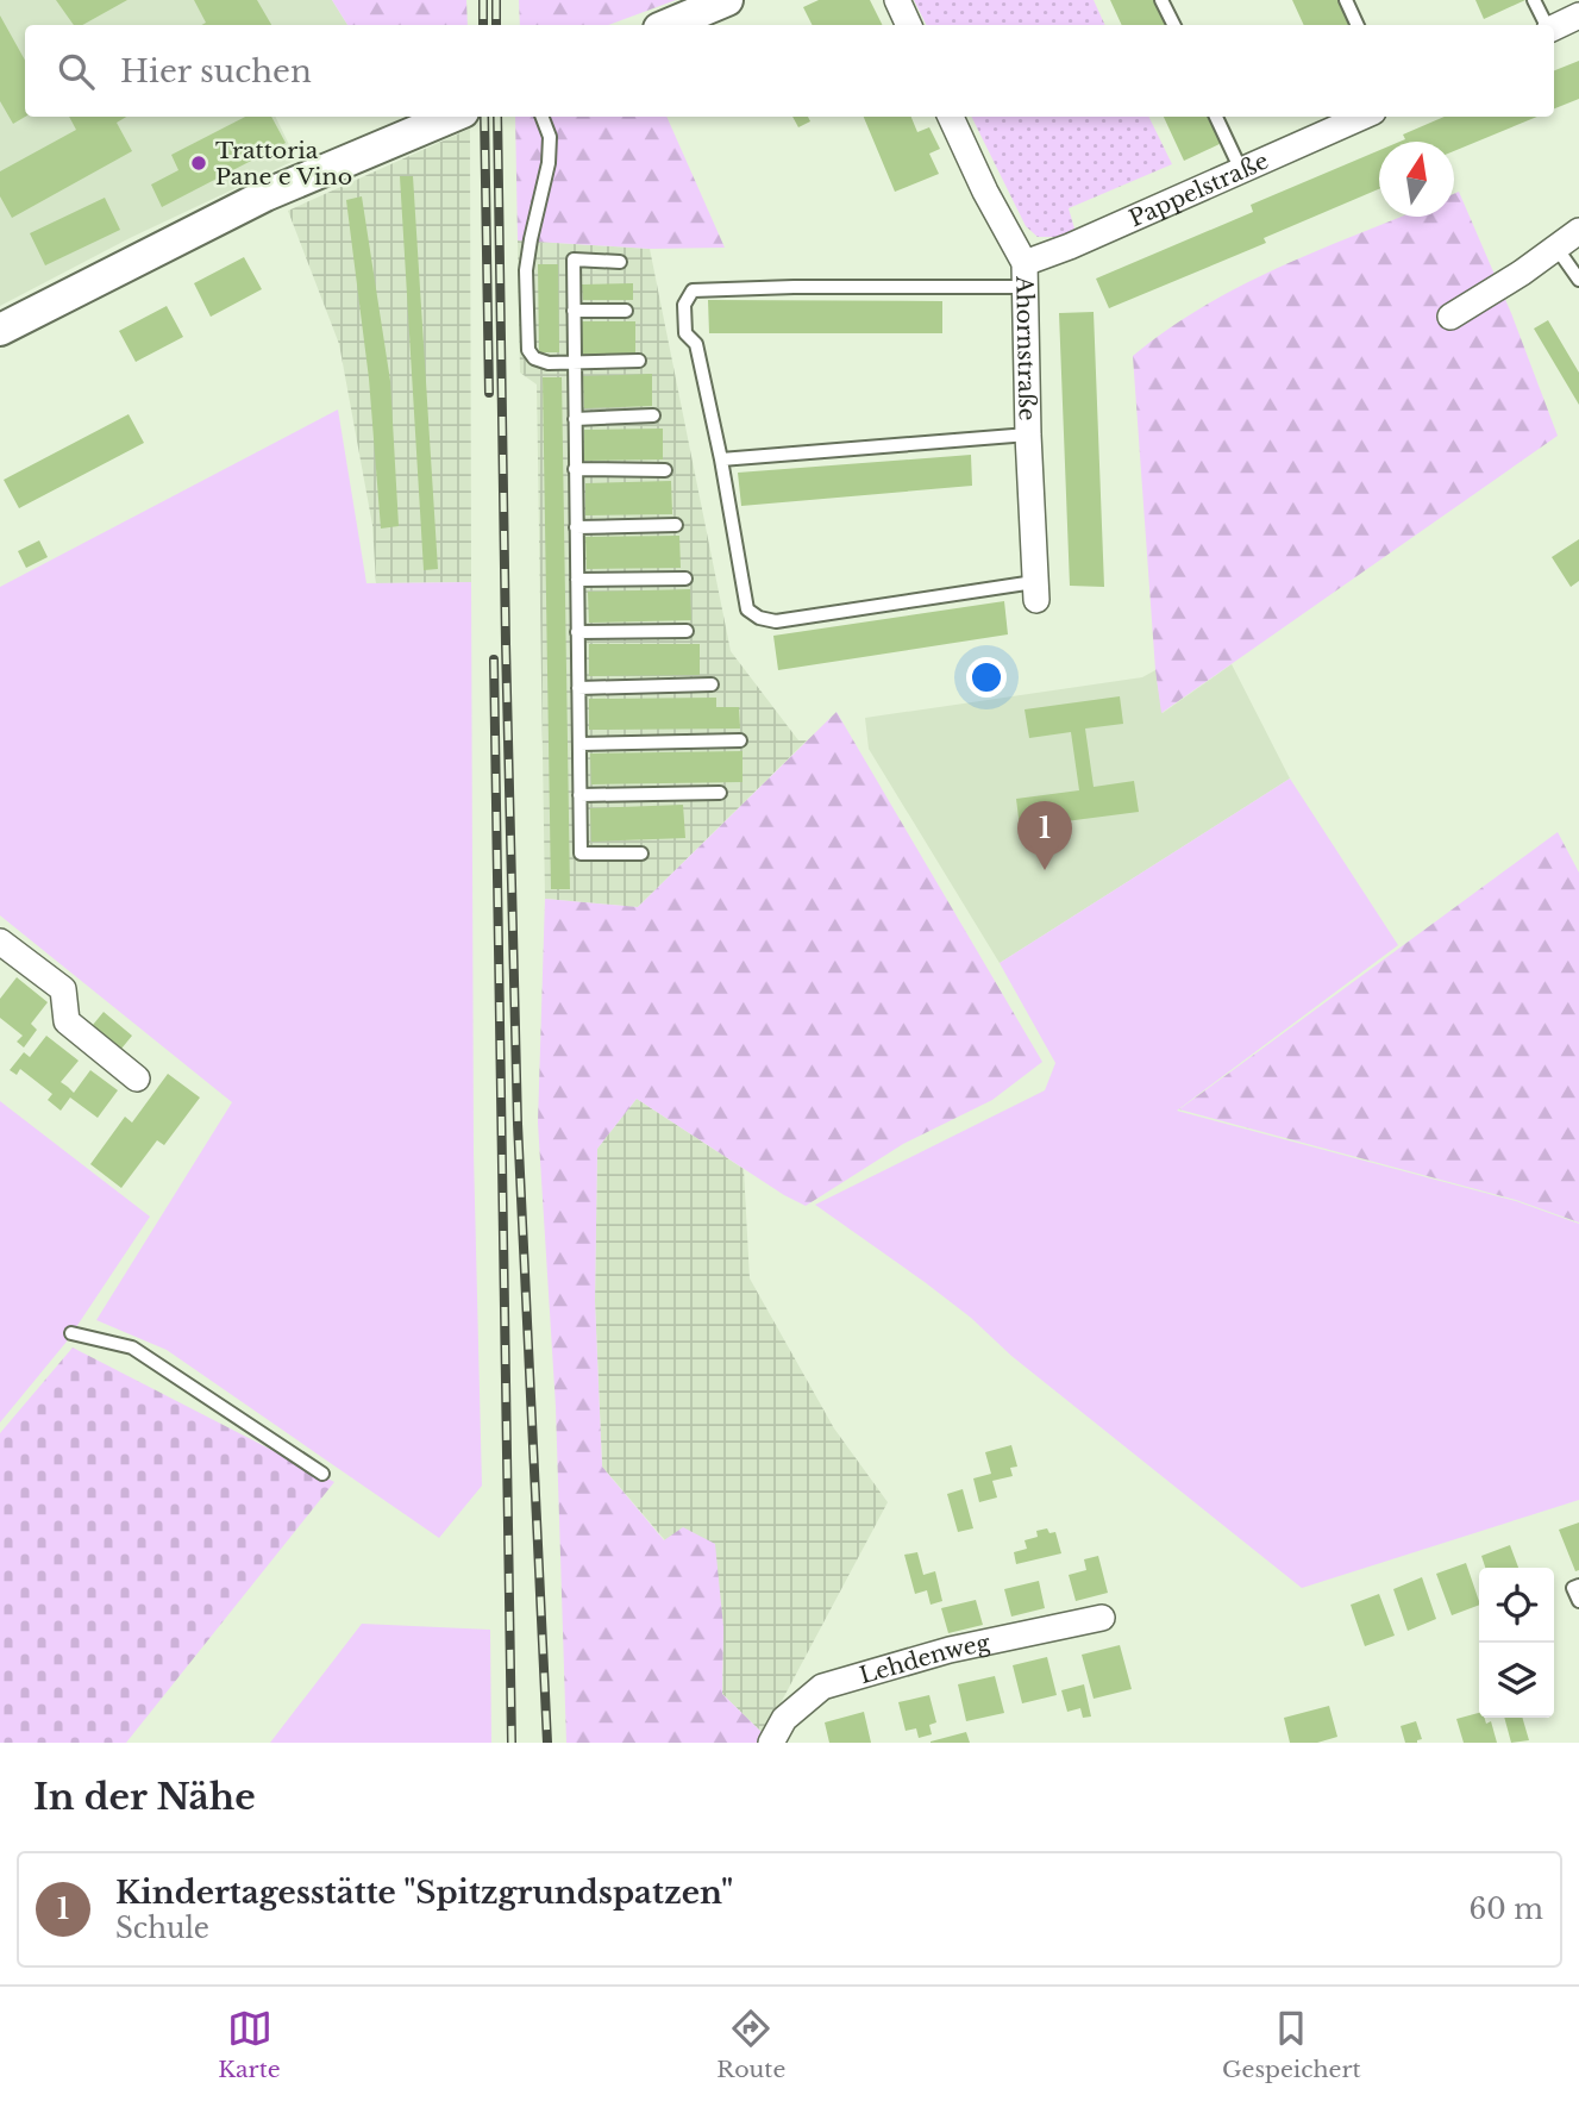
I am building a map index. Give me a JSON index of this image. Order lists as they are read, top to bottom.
{
  "streets": {
    "street": ["Pappelstraße", "Ahornstraße", "Lehdenweg"]
  },
  "crossings": [
    ["Pappelstraße", "Ahornstraße"]
  ],
  "places": ["Trattoria Pane e Vino"],
  "north": "top",
  "page": {
    "search": "Hier suchen",
    "pins": "1",
    "heading": "In der Nähe",
    "list": [
      {
        "mark": "1",
        "name": "Kindertagesstätte \"Spitzgrundspatzen\"",
        "note": "Schule",
        "value": "60 m"
      }
    ],
    "nav": ["Karte", "Route", "Gespeichert"]
  }
}
